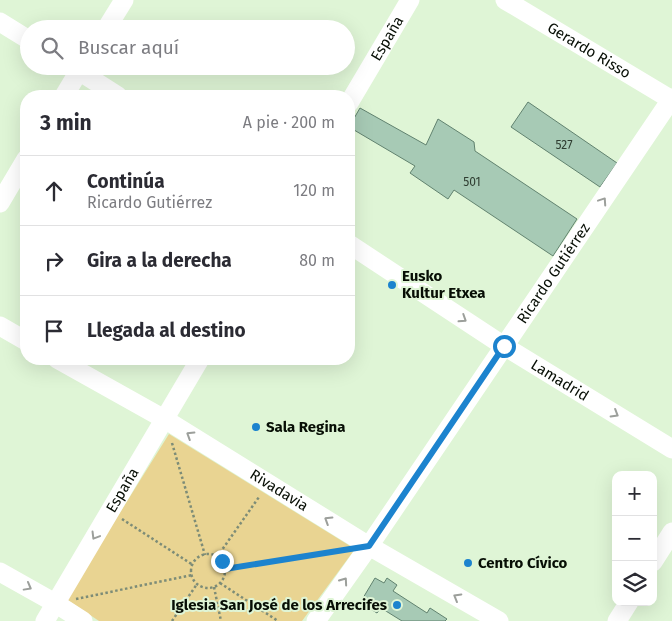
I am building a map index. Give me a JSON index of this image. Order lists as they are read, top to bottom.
{
  "streets": {
    "street": [
      "España",
      "Gerardo Risso",
      "Ricardo Gutiérrez",
      "Lamadrid",
      "Rivadavia"
    ]
  },
  "crossings": [
    ["España", "Rivadavia"],
    ["Gerardo Risso", "Ricardo Gutiérrez"],
    ["Ricardo Gutiérrez", "Lamadrid"],
    ["Ricardo Gutiérrez", "Rivadavia"]
  ],
  "one_way": ["Ricardo Gutiérrez", "Lamadrid", "Rivadavia"],
  "places": [
    "Eusko Kultur Etxea",
    "Sala Regina",
    "Centro Cívico",
    "Iglesia San José de los Arrecifes"
  ],
  "house_numbers": ["527", "501"],
  "page": {
    "search": "Buscar aquí",
    "heading": ["3 min", "A pie · 200 m"],
    "list": [
      ["Continúa", "Ricardo Gutiérrez", "120 m"],
      ["Gira a la derecha", "80 m"],
      "Llegada al destino"
    ],
    "map_buttons": ["+", "−"]
  }
}
